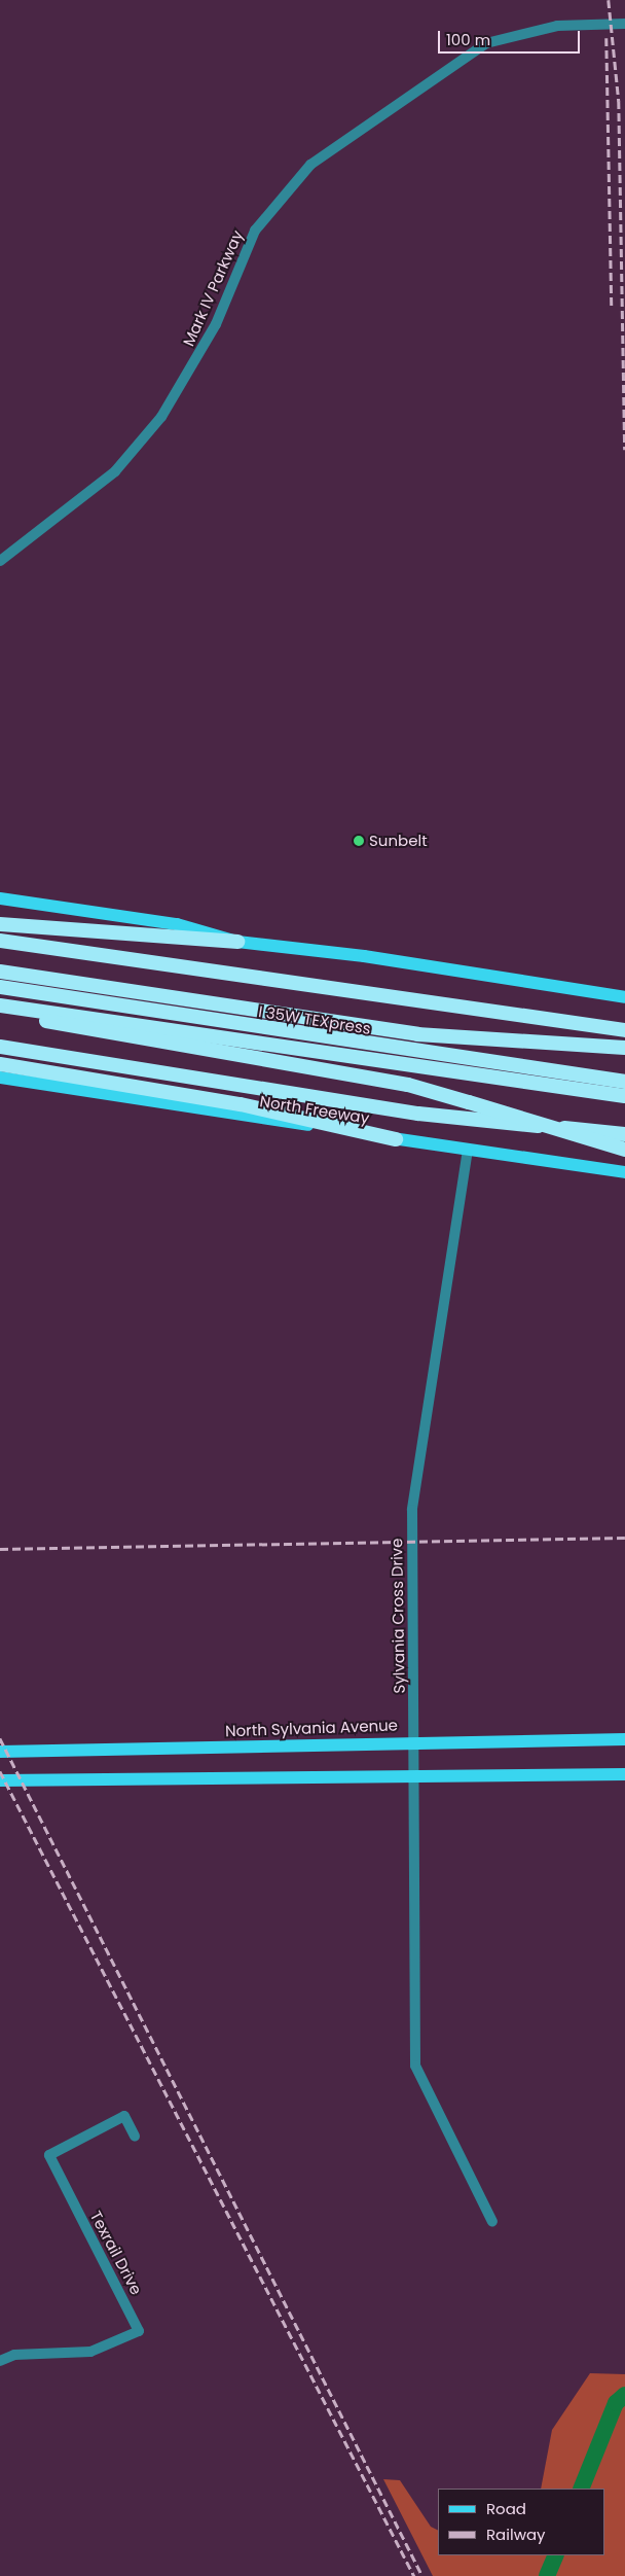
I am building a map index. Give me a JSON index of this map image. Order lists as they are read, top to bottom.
{
  "streets": {
    "highway": ["I 35W TEXpress", "North Freeway"],
    "main road": ["North Sylvania Avenue"],
    "street": ["Mark IV Parkway", "Sylvania Cross Drive", "Texrail Drive"]
  },
  "crossings": [
    ["North Freeway", "Sylvania Cross Drive"],
    ["Sylvania Cross Drive", "North Sylvania Avenue"]
  ],
  "places": ["Sunbelt"],
  "legend": ["Road", "Railway"],
  "scale_bar": "100 m"
}
